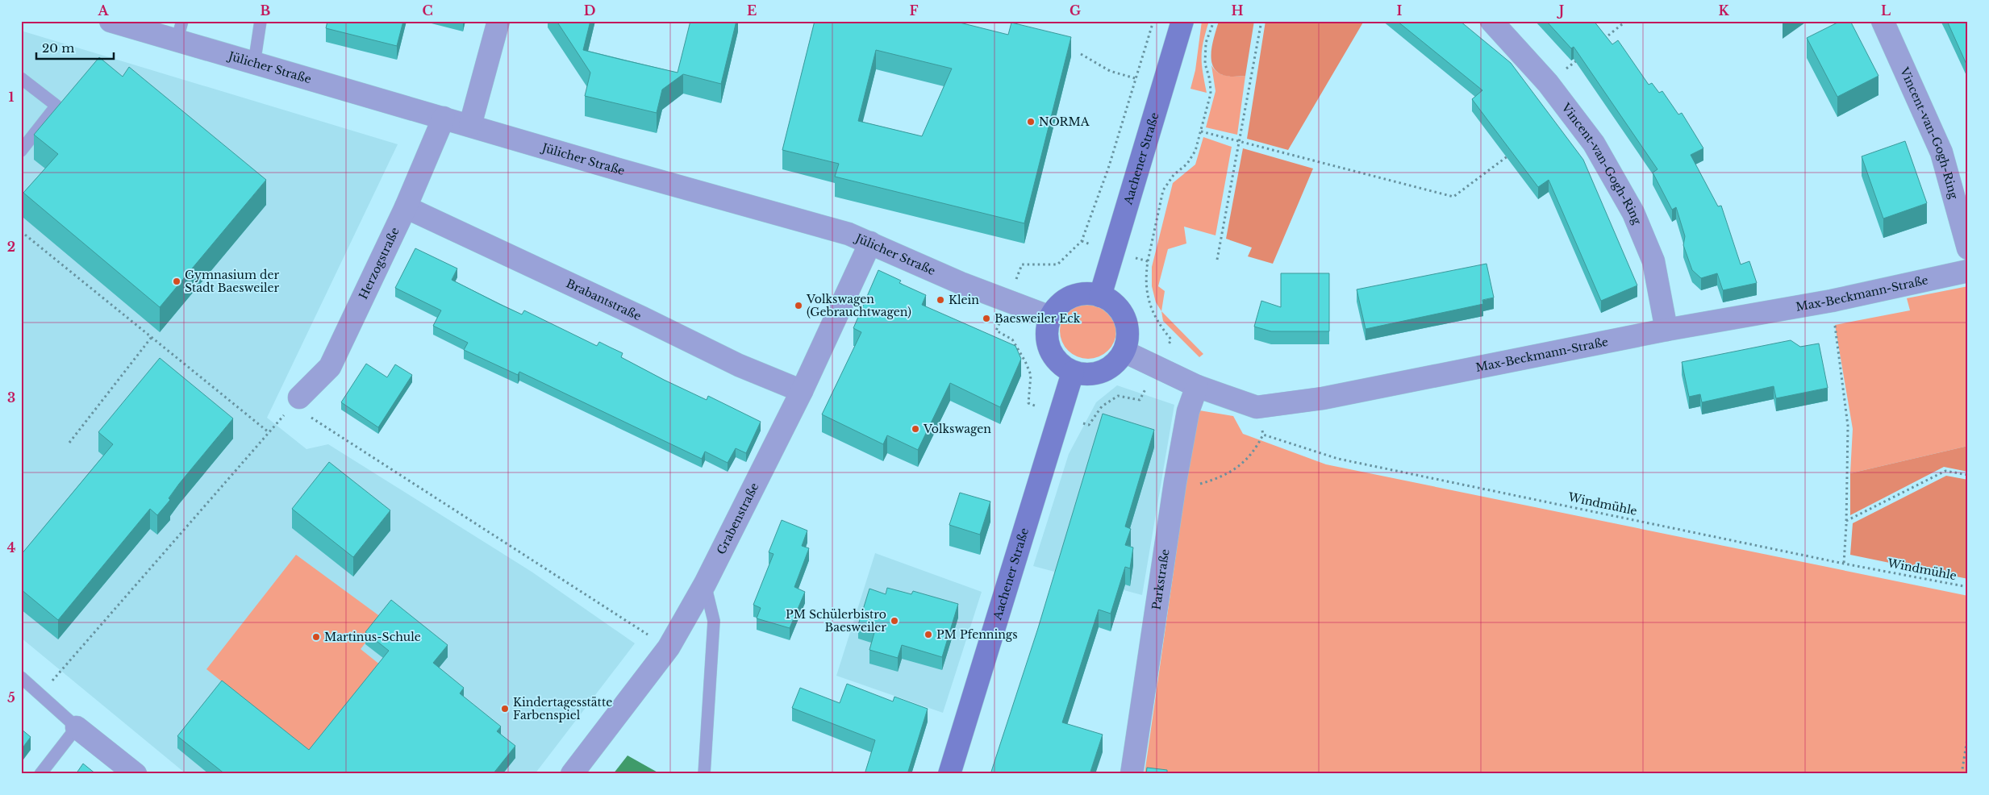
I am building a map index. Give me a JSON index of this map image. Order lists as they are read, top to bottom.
{
  "streets": {
    "main road": ["Aachener Straße"],
    "street": [
      "Jülicher Straße",
      "Vincent-van-Gogh-Ring",
      "Herzogstraße",
      "Max-Beckmann-Straße",
      "Brabantstraße",
      "Grabenstraße",
      "Parkstraße"
    ],
    "path": ["Windmühle"]
  },
  "crossings": [
    ["Jülicher Straße", "Aachener Straße"],
    ["Jülicher Straße", "Herzogstraße"],
    ["Jülicher Straße", "Max-Beckmann-Straße"],
    ["Jülicher Straße", "Grabenstraße"],
    ["Vincent-van-Gogh-Ring", "Max-Beckmann-Straße"],
    ["Aachener Straße", "Max-Beckmann-Straße"],
    ["Herzogstraße", "Brabantstraße"],
    ["Max-Beckmann-Straße", "Parkstraße"],
    ["Brabantstraße", "Grabenstraße"]
  ],
  "places": [
    "NORMA",
    "Gymnasium der Stadt Baesweiler",
    "Klein",
    "Volkswagen (Gebrauchtwagen)",
    "Baesweiler Eck",
    "Volkswagen",
    "PM Schülerbistro Baesweiler",
    "PM Pfennings",
    "Martinus-Schule",
    "Kindertagesstätte Farbenspiel"
  ],
  "scale_bar": "20 m",
  "grid": {
    "columns": [
      "A",
      "B",
      "C",
      "D",
      "E",
      "F",
      "G",
      "H",
      "I",
      "J",
      "K",
      "L"
    ],
    "rows": [
      "1",
      "2",
      "3",
      "4",
      "5"
    ]
  }
}
